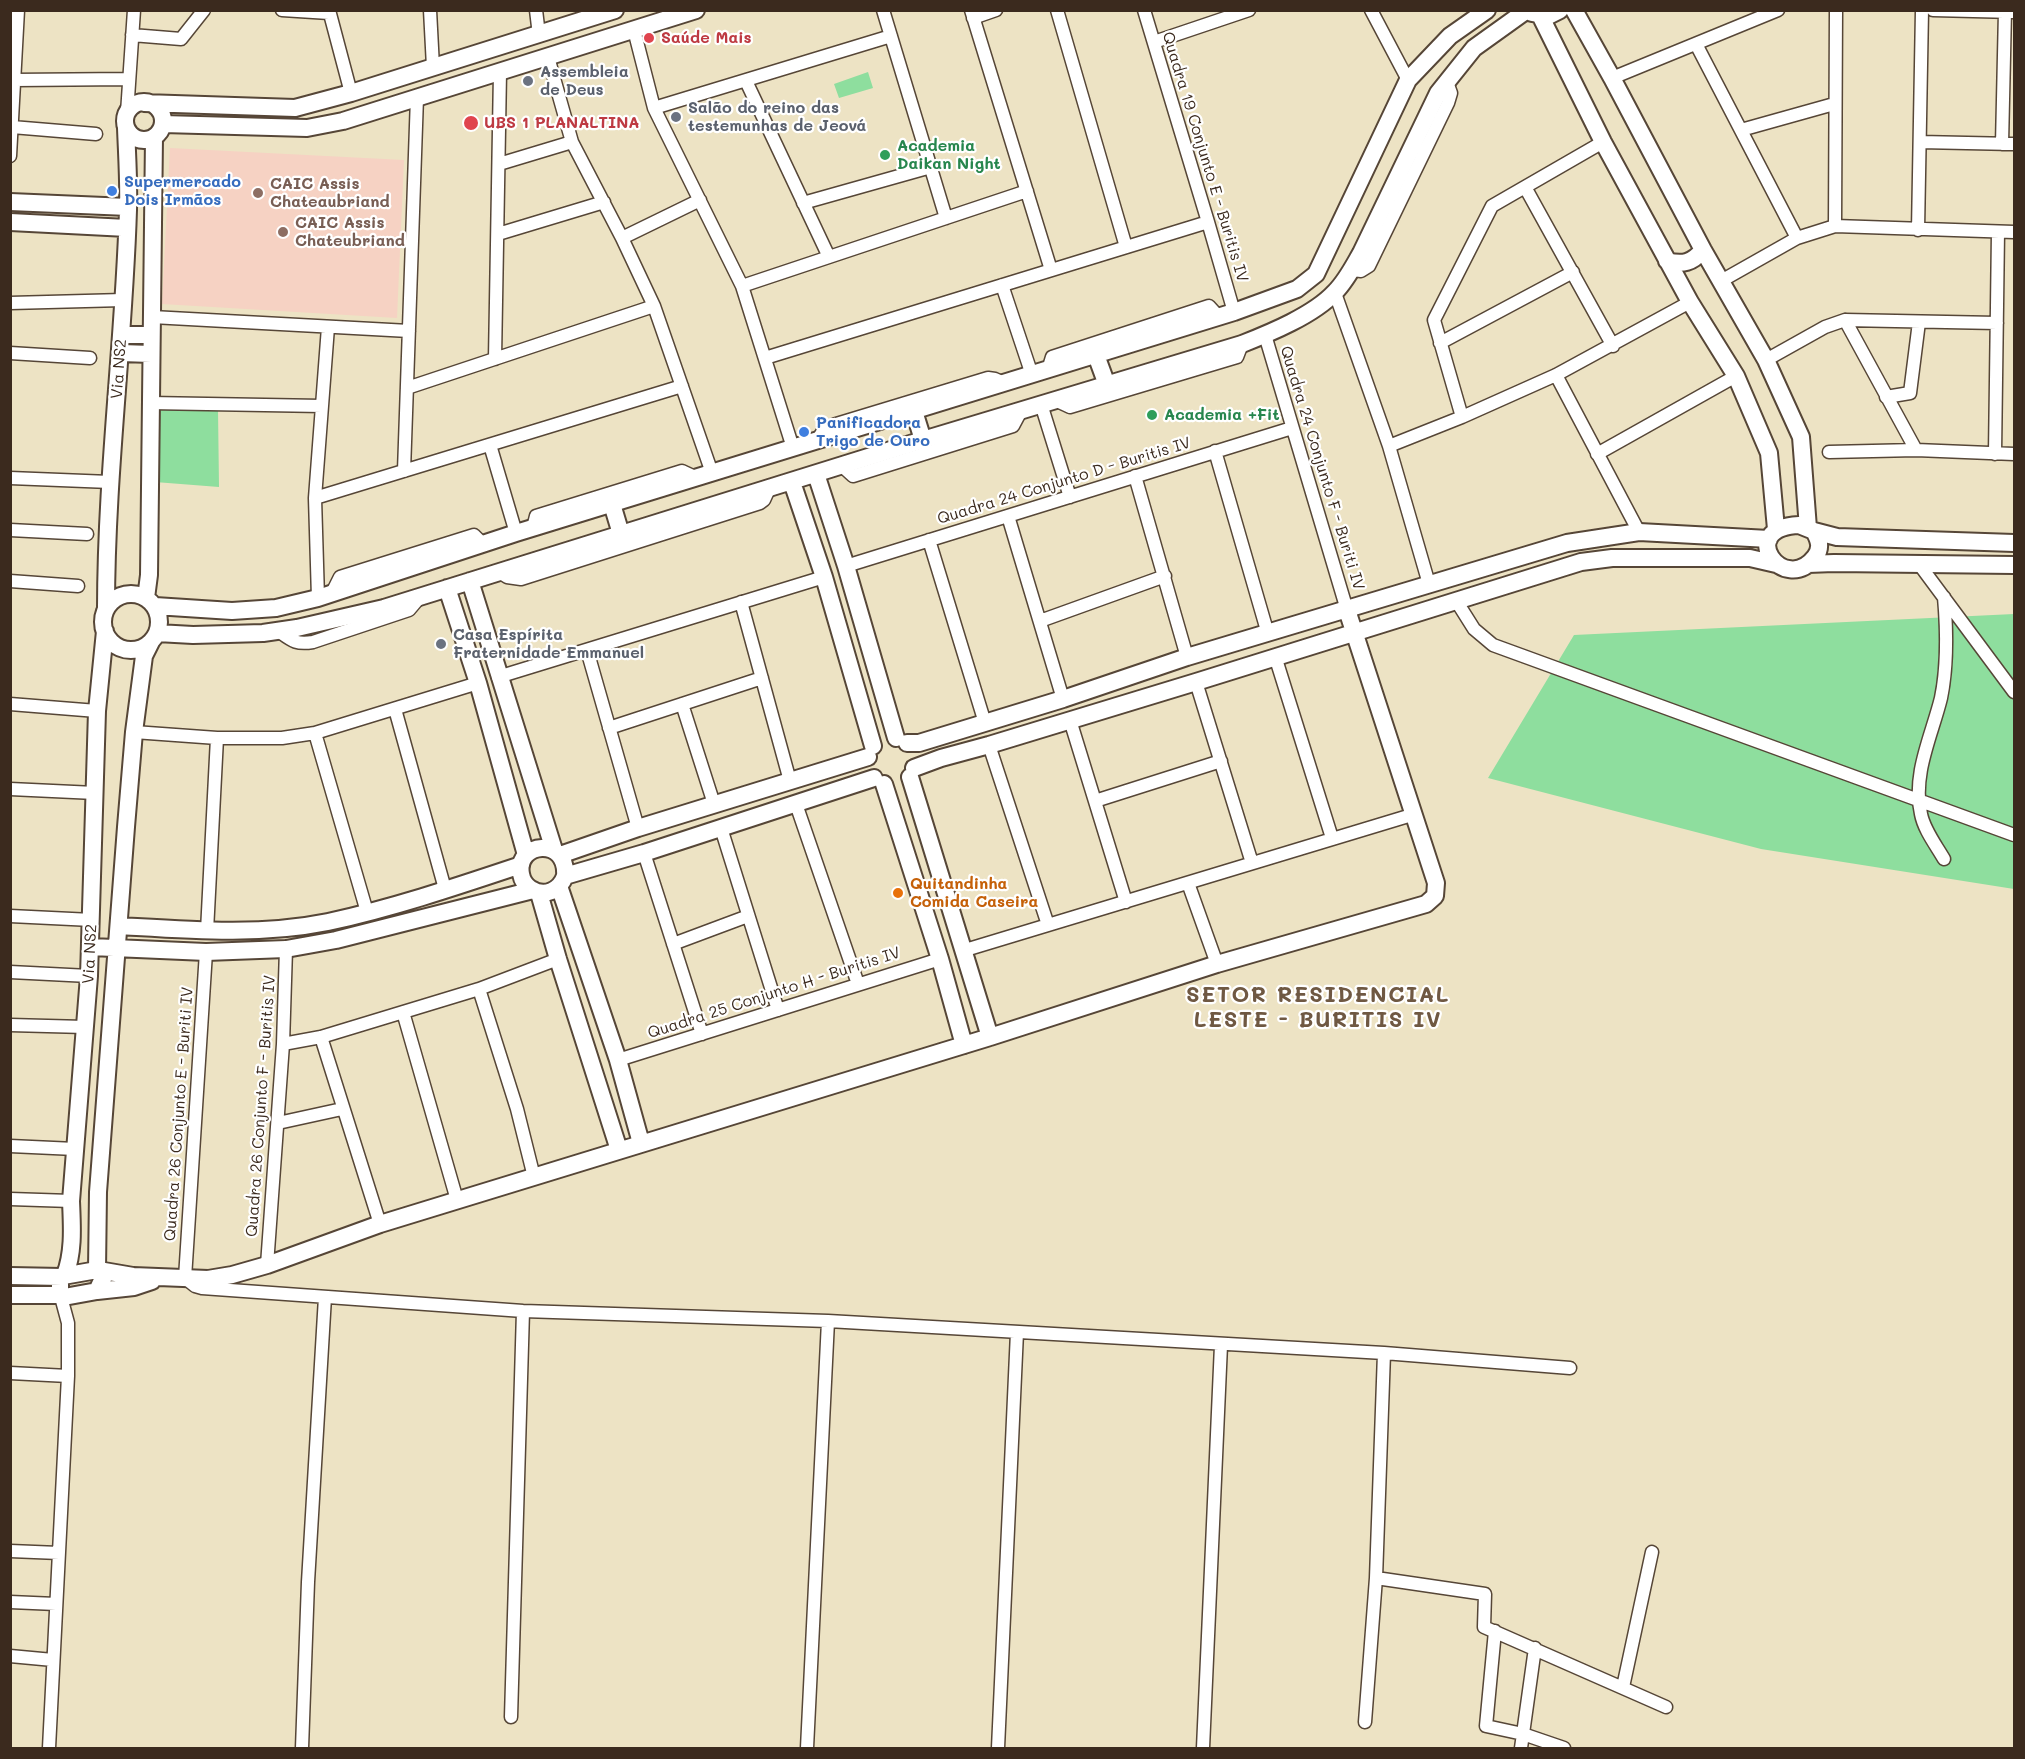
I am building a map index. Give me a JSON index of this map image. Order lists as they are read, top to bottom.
{
  "streets": {
    "street": [
      "Quadra 19 Conjunto E - Buritis IV",
      "Via NS2",
      "Quadra 24 Conjunto F - Buriti IV",
      "Quadra 24 Conjunto D - Buritis IV",
      "Quadra 25 Conjunto H - Buritis IV",
      "Quadra 26 Conjunto F - Buritis IV",
      "Quadra 26 Conjunto E - Buriti IV"
    ]
  },
  "crossings": [
    ["Quadra 24 Conjunto F - Buriti IV", "Quadra 24 Conjunto D - Buritis IV"]
  ],
  "districts": ["SETOR RESIDENCIAL LESTE - BURITIS IV"],
  "places": [
    "Saúde Mais",
    "Assembleia de Deus",
    "Salão do reino das testemunhas de Jeová",
    "UBS 1 PLANALTINA",
    "Academia Daikan Night",
    "Supermercado Dois Irmãos",
    "CAIC Assis Chateaubriand",
    "CAIC Assis Chateubriand",
    "Academia +Fit",
    "Panificadora Trigo de Ouro",
    "Casa Espírita Fraternidade Emmanuel",
    "Quitandinha Comida Caseira"
  ]
}
